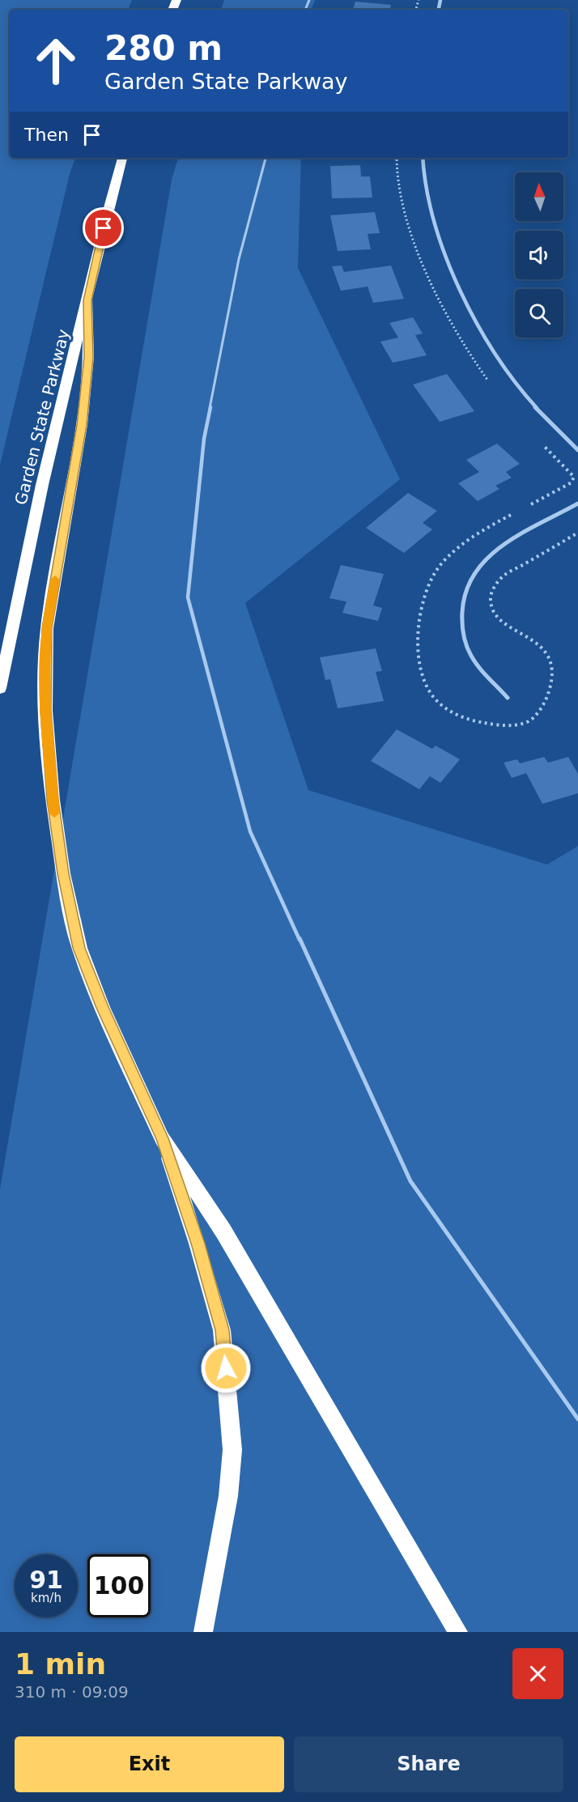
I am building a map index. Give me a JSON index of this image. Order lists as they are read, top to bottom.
{
  "streets": {
    "highway": ["Garden State Parkway"]
  },
  "north": "top",
  "page": {
    "turn": ["280 m", "Garden State Parkway"],
    "then": "Then",
    "speed": "91 km/h",
    "limit": "100",
    "heading": ["1 min", "310 m · 09:09"],
    "buttons": ["Exit", "Share"]
  }
}
